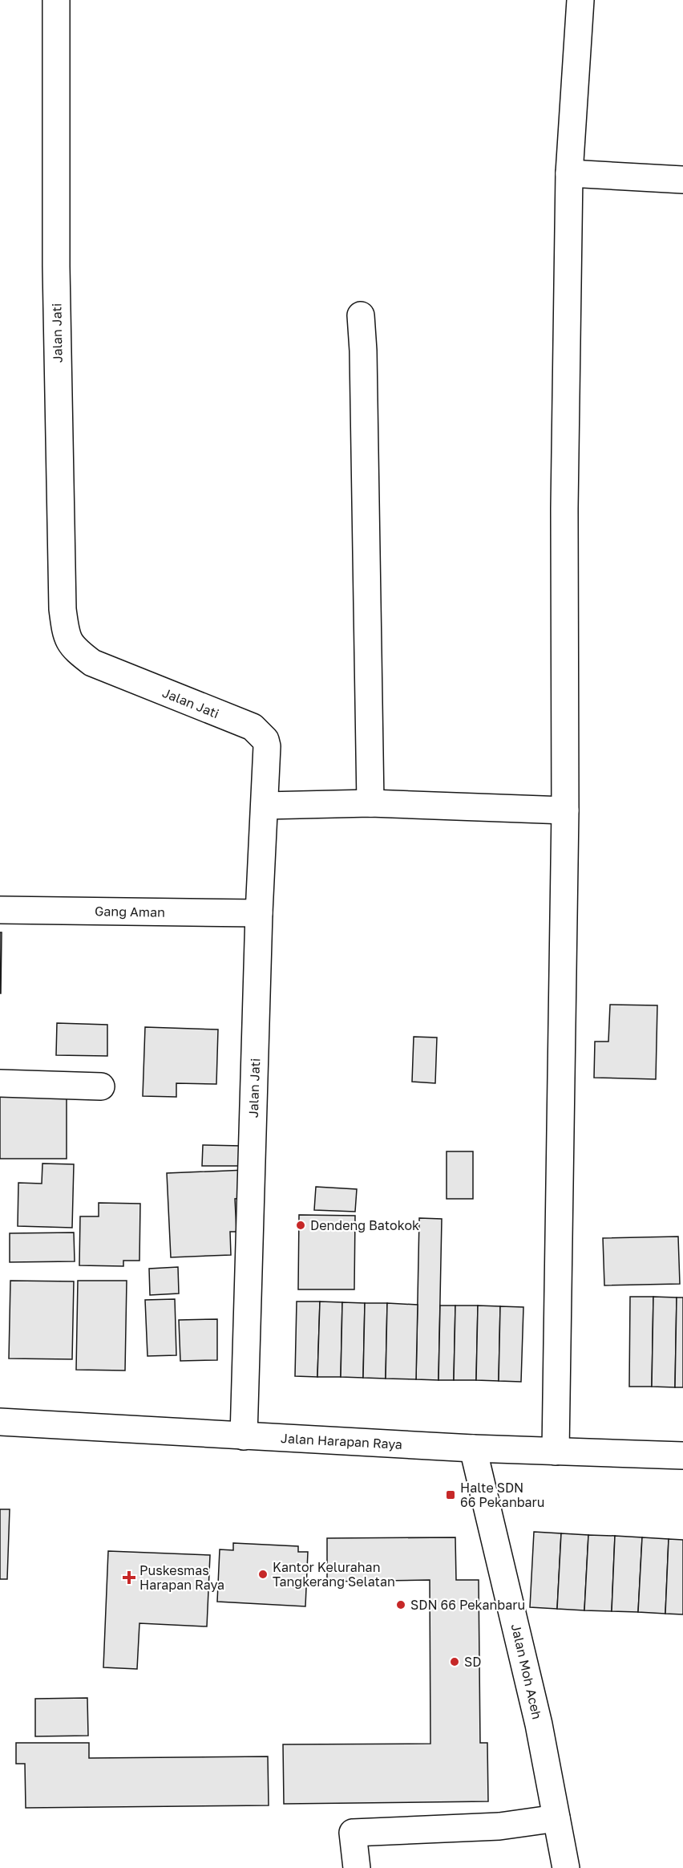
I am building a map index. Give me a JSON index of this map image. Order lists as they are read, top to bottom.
{
  "streets": {
    "street": [
      "Jalan Jati",
      "Gang Aman",
      "Jalan Harapan Raya",
      "Jalan Moh Aceh"
    ]
  },
  "crossings": [
    ["Jalan Jati", "Gang Aman"],
    ["Jalan Jati", "Jalan Harapan Raya"],
    ["Jalan Harapan Raya", "Jalan Moh Aceh"]
  ],
  "places": {
    "other": [
      "Dendeng Batokok",
      "Kantor Kelurahan Tangkerang Selatan",
      "SDN 66 Pekanbaru",
      "SD"
    ],
    "transit": ["Halte SDN 66 Pekanbaru"],
    "health": ["Puskesmas Harapan Raya"]
  }
}
